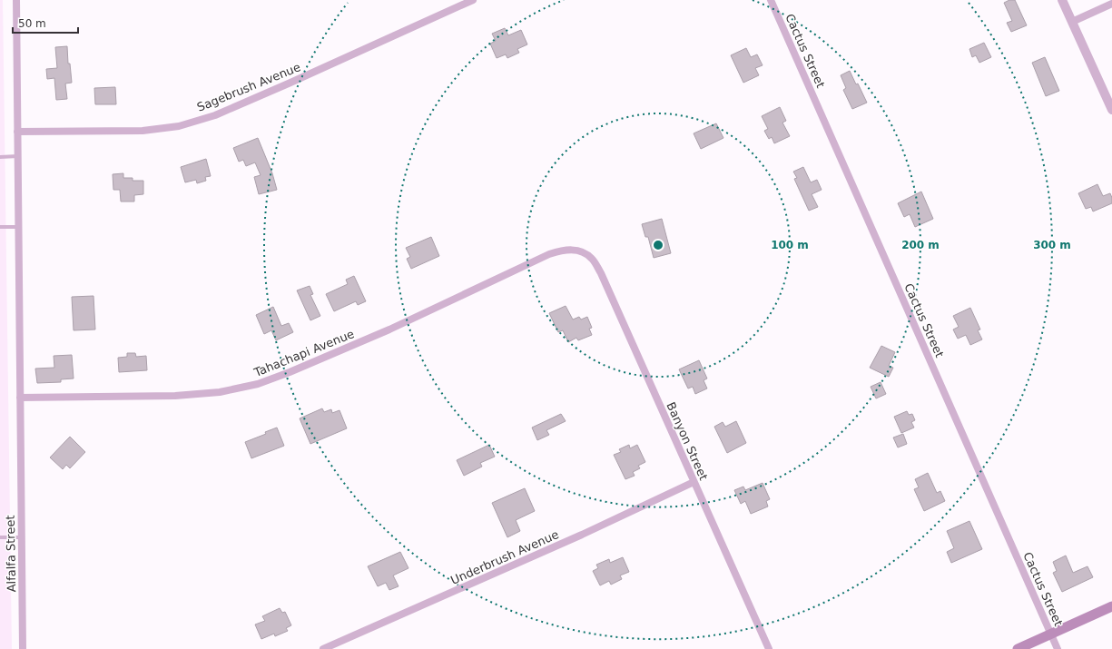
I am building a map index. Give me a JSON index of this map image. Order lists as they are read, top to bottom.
{
  "streets": {
    "street": [
      "Cactus Street",
      "Sagebrush Avenue",
      "Tahachapi Avenue",
      "Banyon Street",
      "Alfalfa Street",
      "Underbrush Avenue"
    ]
  },
  "crossings": [
    ["Sagebrush Avenue", "Alfalfa Street"],
    ["Tahachapi Avenue", "Banyon Street"],
    ["Tahachapi Avenue", "Alfalfa Street"],
    ["Banyon Street", "Underbrush Avenue"]
  ],
  "scale_bar": "50 m",
  "rings": ["100 m", "200 m", "300 m"]
}
